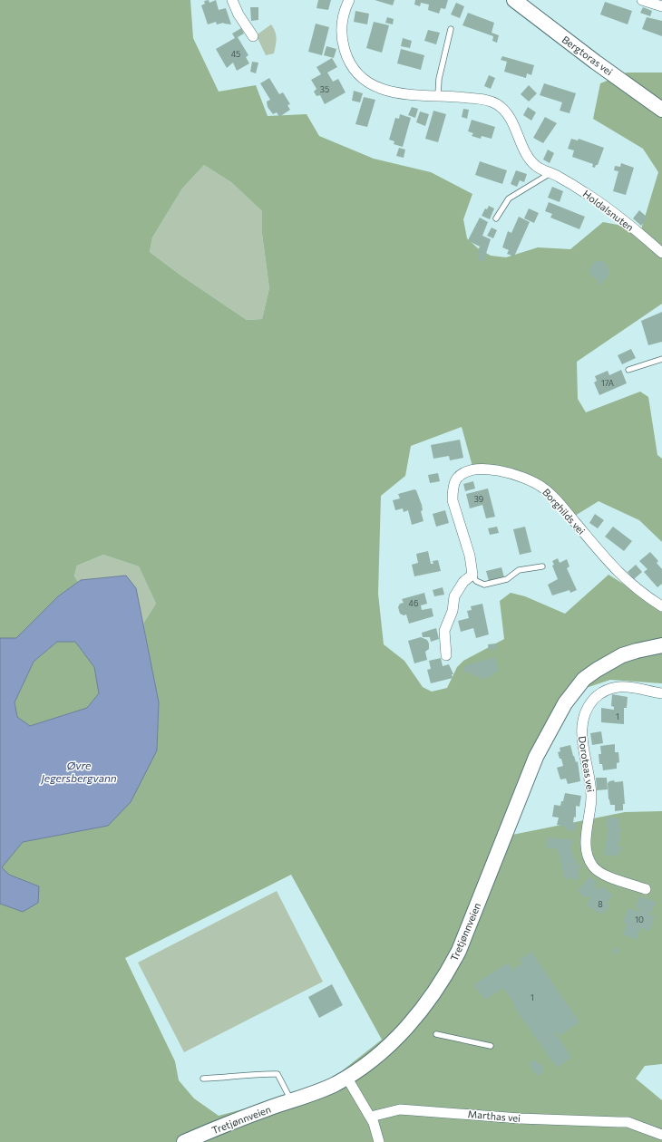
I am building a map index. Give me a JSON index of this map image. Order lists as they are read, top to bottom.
{
  "streets": {
    "street": [
      "Bergtoras vei",
      "Holdalsnuten",
      "Borghilds vei",
      "Doroteas vei",
      "Tretjønnveien",
      "Marthas vei"
    ]
  },
  "water": ["Øvre Jegersbergvann"],
  "house_numbers": [
    "45",
    "35",
    "17A",
    "39",
    "46",
    "1",
    "8",
    "10",
    "1"
  ]
}
